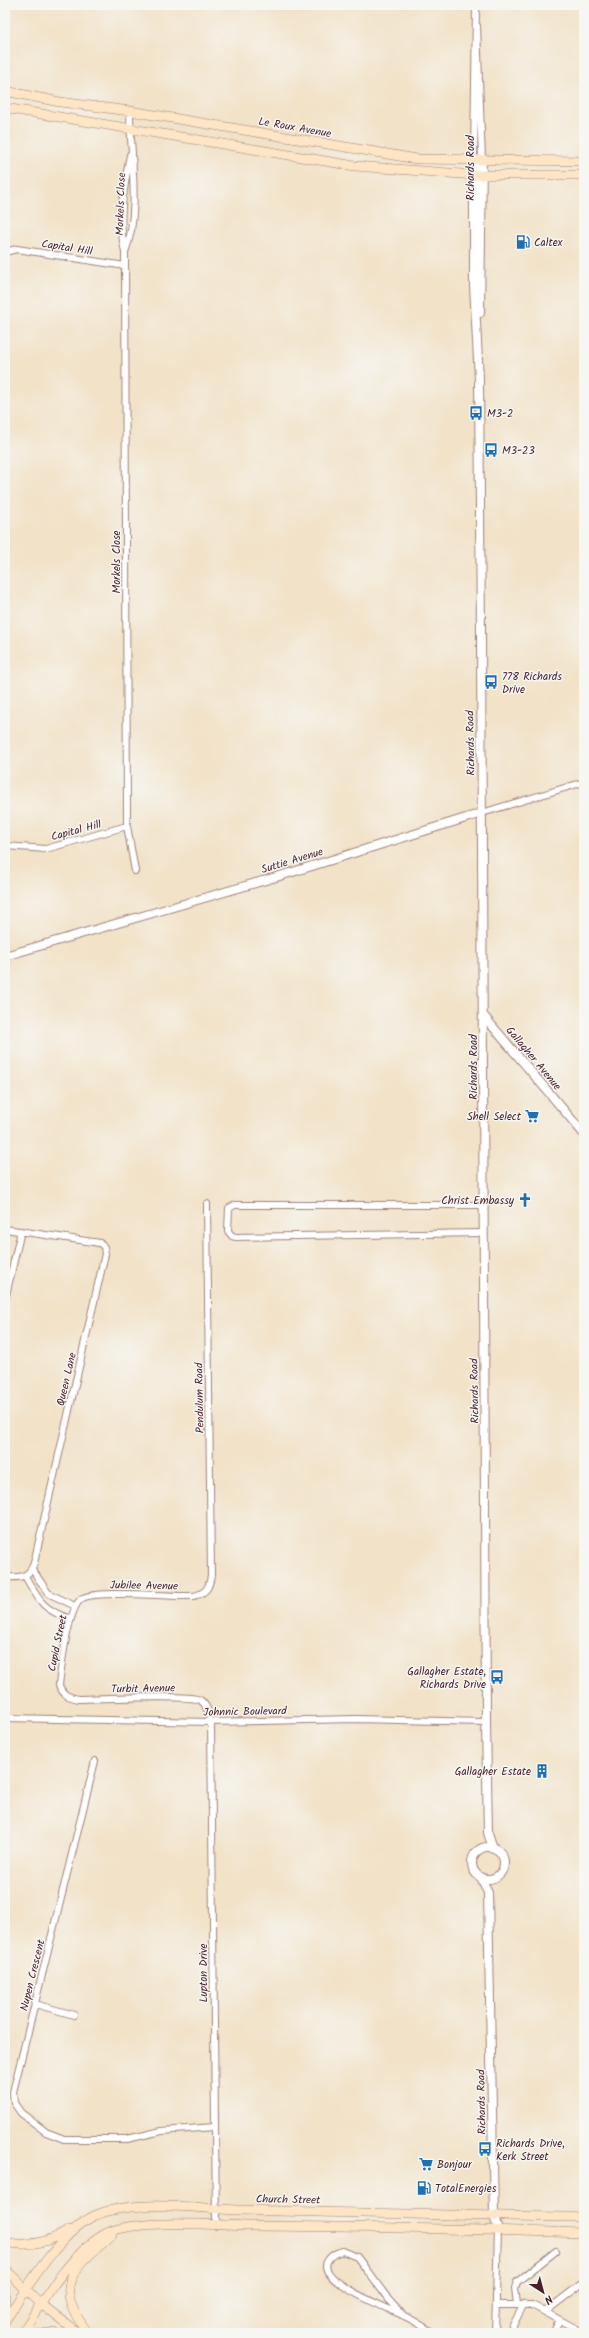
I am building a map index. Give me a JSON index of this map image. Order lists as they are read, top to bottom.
{
  "streets": {
    "main road": ["Le Roux Avenue", "Church Street"],
    "street": [
      "Richards Road",
      "Morkels Close",
      "Capital Hill",
      "Suttie Avenue",
      "Gallagher Avenue",
      "Queen Lane",
      "Pendulum Road",
      "Jubilee Avenue",
      "Cupid Street",
      "Turbit Avenue",
      "Johnnic Boulevard",
      "Lupton Drive",
      "Nupen Crescent"
    ]
  },
  "crossings": [
    ["Le Roux Avenue", "Richards Road"],
    ["Le Roux Avenue", "Morkels Close"],
    ["Richards Road", "Suttie Avenue"],
    ["Richards Road", "Gallagher Avenue"],
    ["Richards Road", "Johnnic Boulevard"],
    ["Richards Road", "Church Street"],
    ["Morkels Close", "Capital Hill"],
    ["Pendulum Road", "Jubilee Avenue"],
    ["Jubilee Avenue", "Cupid Street"],
    ["Cupid Street", "Turbit Avenue"],
    ["Turbit Avenue", "Johnnic Boulevard"],
    ["Turbit Avenue", "Lupton Drive"],
    ["Johnnic Boulevard", "Lupton Drive"],
    ["Lupton Drive", "Nupen Crescent"],
    ["Lupton Drive", "Church Street"]
  ],
  "places": {
    "fuel station": ["Caltex", "TotalEnergies"],
    "bus stop": [
      "M3-2",
      "M3-23",
      "778 Richards Drive",
      "Gallagher Estate, Richards Drive",
      "Richards Drive, Kerk Street"
    ],
    "supermarket": ["Shell Select", "Bonjour"],
    "church": ["Christ Embassy"],
    "building": ["Gallagher Estate"]
  },
  "north": "bottom right"
}
